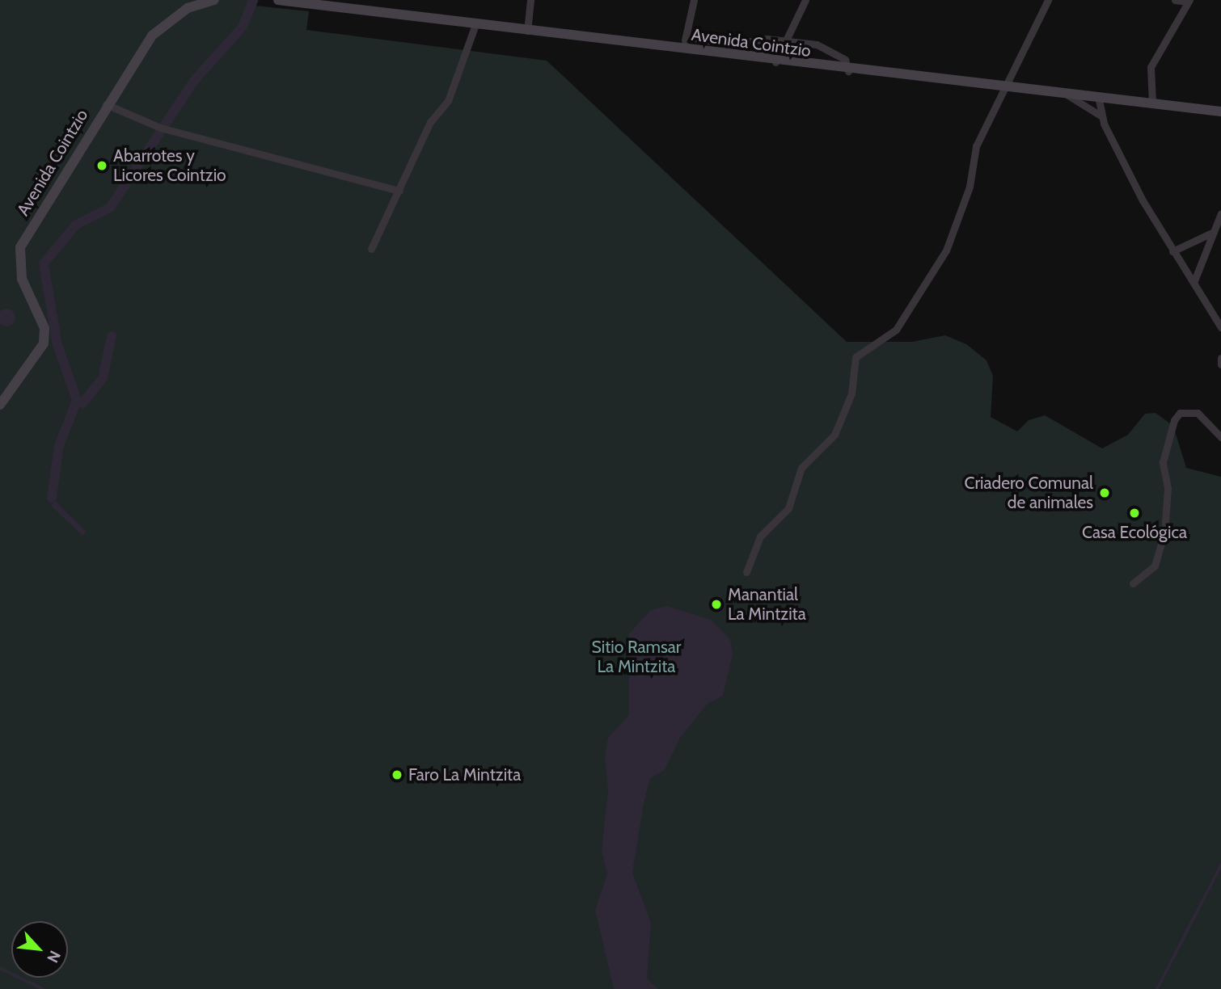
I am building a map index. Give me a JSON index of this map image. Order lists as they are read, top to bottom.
{
  "streets": {
    "main road": ["Avenida Cointzio"]
  },
  "parks": ["Sitio Ramsar La Mintzita"],
  "places": [
    "Abarrotes y Licores Cointzio",
    "Criadero Comunal de animales",
    "Casa Ecológica",
    "Manantial La Mintzita",
    "Faro La Mintzita"
  ],
  "north": "bottom right"
}
